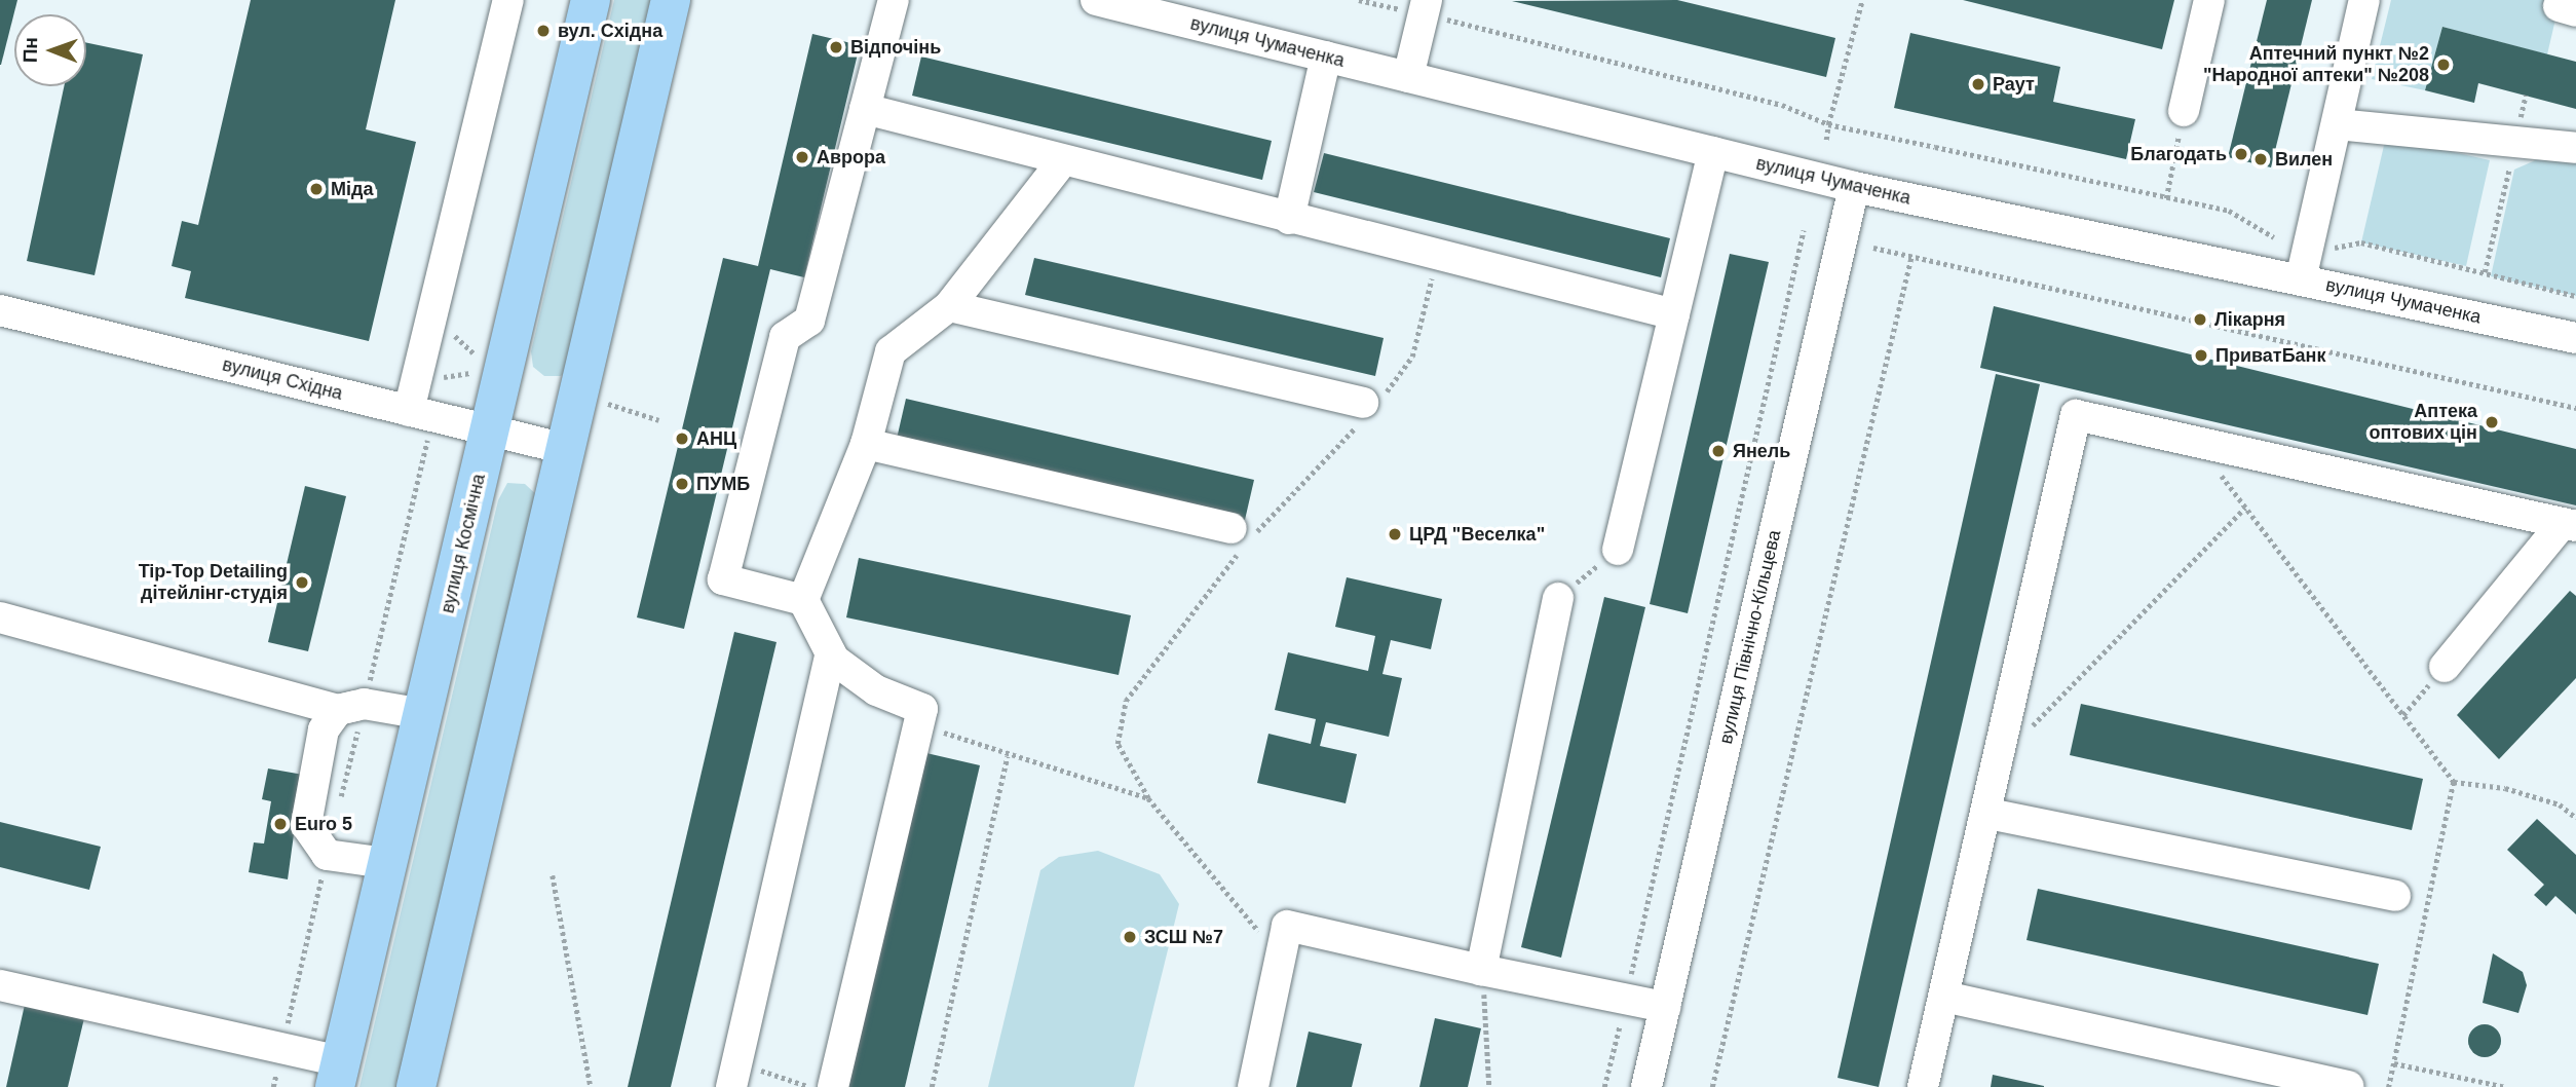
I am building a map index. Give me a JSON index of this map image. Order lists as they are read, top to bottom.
{
  "streets": {
    "main road": ["вулиця Космічна"],
    "street": ["вулиця Чумаченка", "вулиця Східна", "вулиця Північно-Кільцева"]
  },
  "crossings": [
    ["вулиця Чумаченка", "вулиця Північно-Кільцева"],
    ["вулиця Східна", "вулиця Космічна"]
  ],
  "places": [
    "вул. Східна",
    "Відпочінь",
    "Аптечний пункт №2 \"Народної аптеки\" №208",
    "Раут",
    "Благодать",
    "Аврора",
    "Вилен",
    "Міда",
    "Лікарня",
    "ПриватБанк",
    "Аптека оптових цін",
    "АНЦ",
    "Янель",
    "ПУМБ",
    "ЦРД \"Веселка\"",
    "Tip-Top Detailing дітейлiнг-студiя",
    "Euro 5",
    "ЗСШ №7"
  ],
  "north": "left"
}
